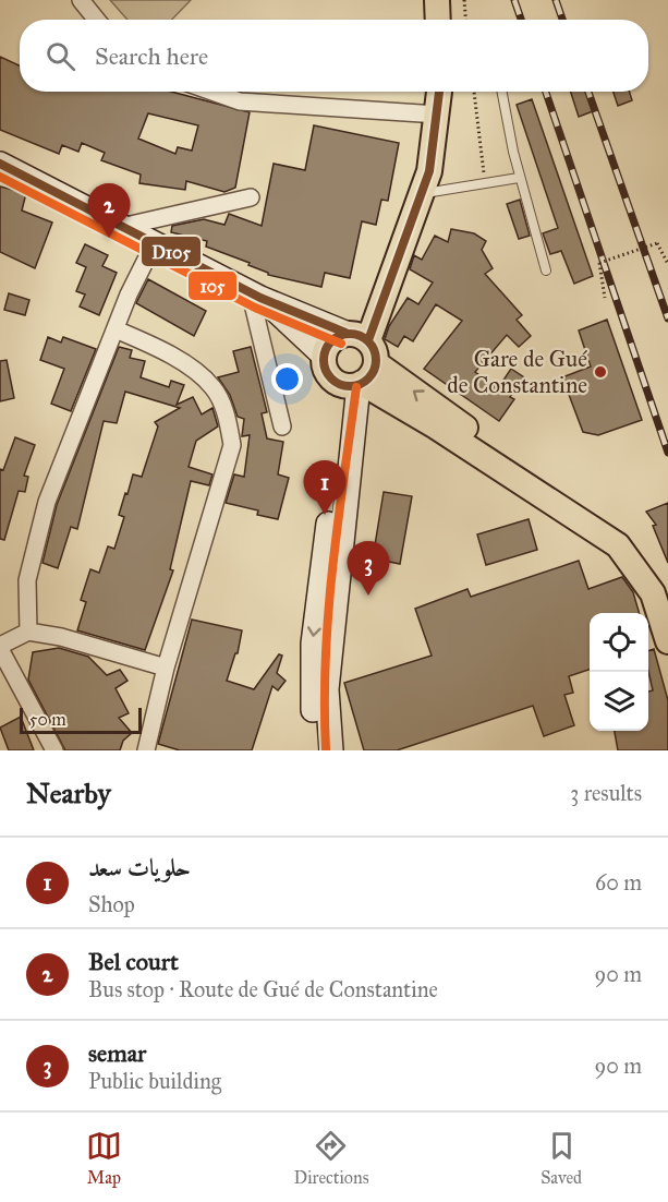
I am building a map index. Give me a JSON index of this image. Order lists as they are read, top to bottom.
{
  "places": ["Gare de Gué de Constantine"],
  "lines": ["transit line D105", "transit line 105"],
  "scale_bar": "50 m",
  "page": {
    "search": "Search here",
    "pins": ["2", "1", "3"],
    "scale": "50 m",
    "heading": ["Nearby", "3 results"],
    "list": [
      {
        "mark": "1",
        "name": "حلويات سعد",
        "note": "Shop",
        "value": "60 m"
      },
      {
        "mark": "2",
        "name": "Bel court",
        "note": "Bus stop · Route de Gué de Constantine",
        "value": "90 m"
      },
      {
        "mark": "3",
        "name": "semar",
        "note": "Public building",
        "value": "90 m"
      }
    ],
    "nav": ["Map", "Directions", "Saved"]
  }
}
